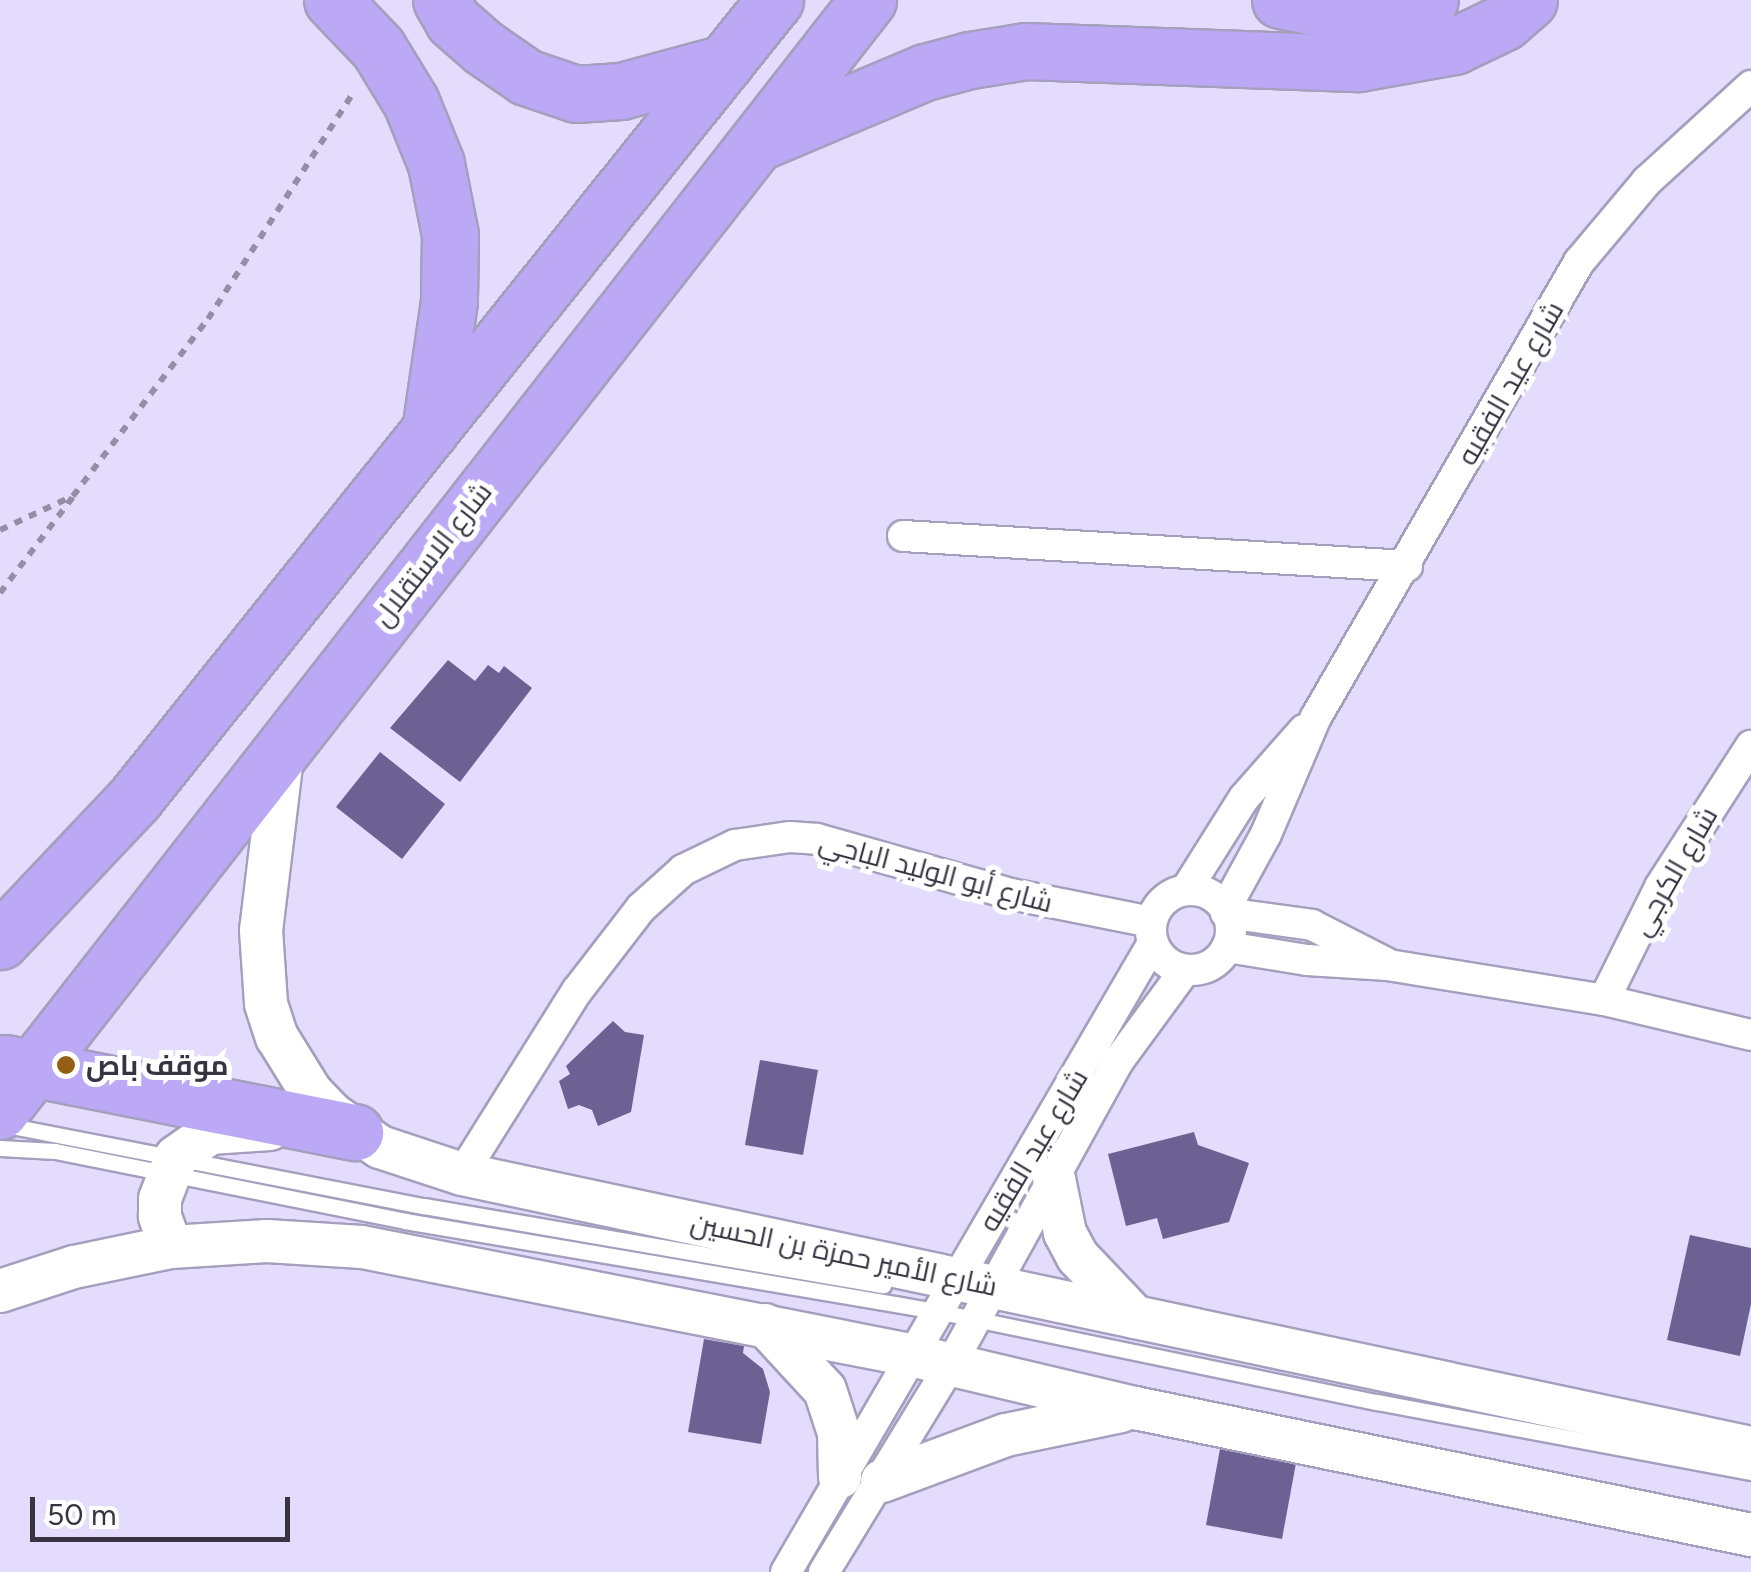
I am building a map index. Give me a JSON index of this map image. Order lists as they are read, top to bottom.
{
  "streets": {
    "highway": ["شارع الاستقلال"],
    "main road": ["شارع الأمير حمزة بن الحسين"],
    "street": ["شارع عيد الفقيه", "شارع الكرجي", "شارع أبو الوليد الباجي"]
  },
  "crossings": [
    ["شارع عيد الفقيه", "شارع أبو الوليد الباجي"],
    ["شارع عيد الفقيه", "شارع الأمير حمزة بن الحسين"],
    ["شارع الاستقلال", "شارع الأمير حمزة بن الحسين"],
    ["شارع أبو الوليد الباجي", "شارع الأمير حمزة بن الحسين"]
  ],
  "places": ["موقف باص"],
  "scale_bar": "50 m"
}
